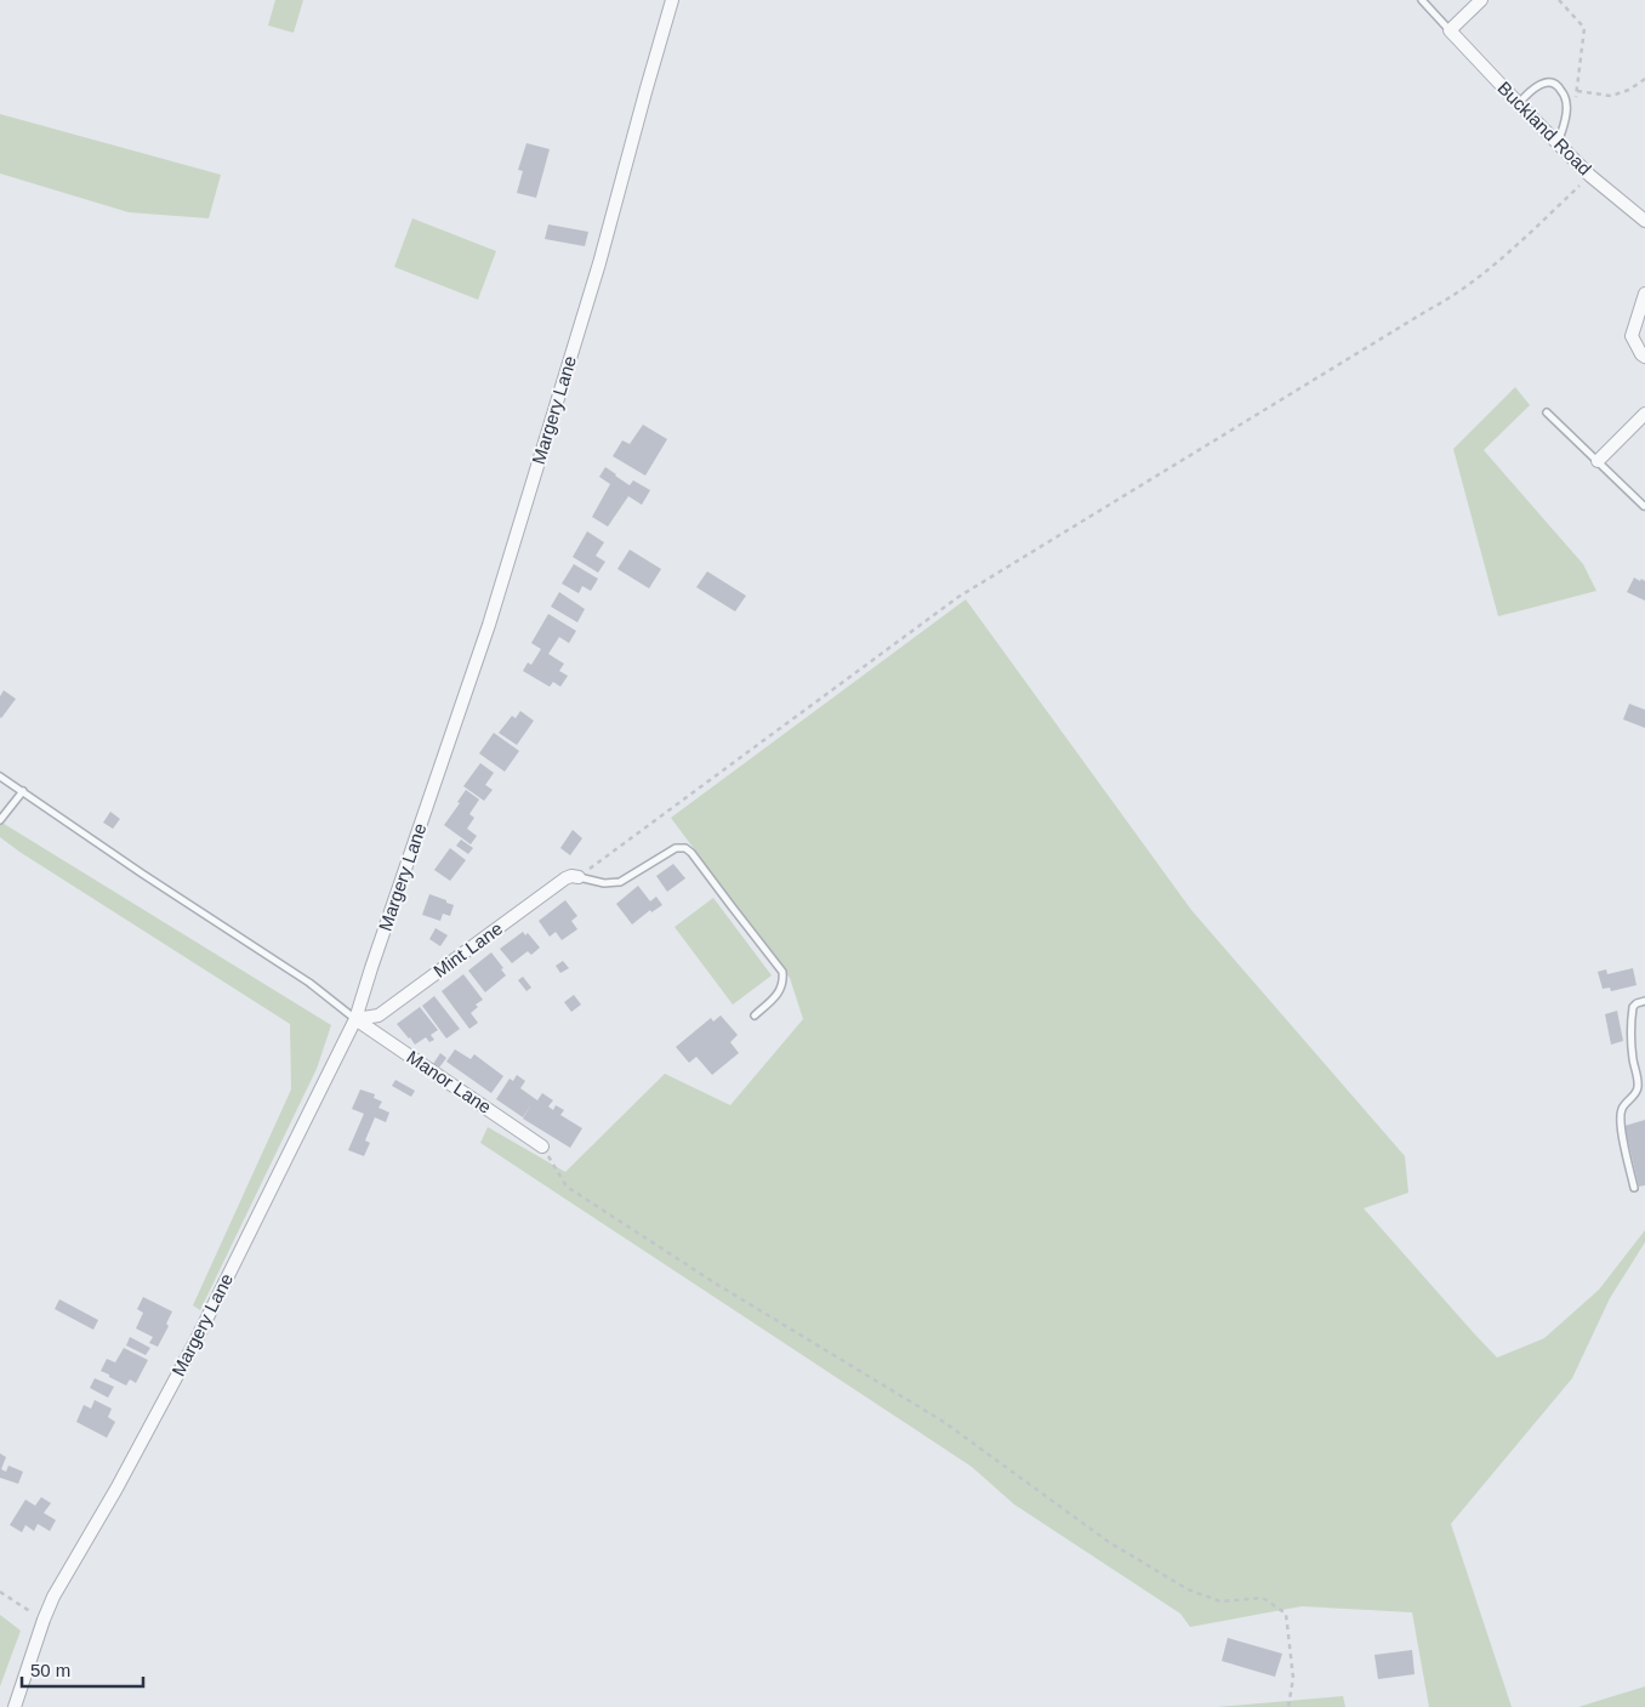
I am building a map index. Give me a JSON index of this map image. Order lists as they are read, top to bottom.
{
  "streets": {
    "street": [
      "Buckland Road",
      "Margery Lane",
      "Mint Lane",
      "Manor Lane"
    ]
  },
  "crossings": [
    ["Margery Lane", "Mint Lane"],
    ["Margery Lane", "Manor Lane"],
    ["Mint Lane", "Manor Lane"]
  ],
  "scale_bar": "50 m"
}
